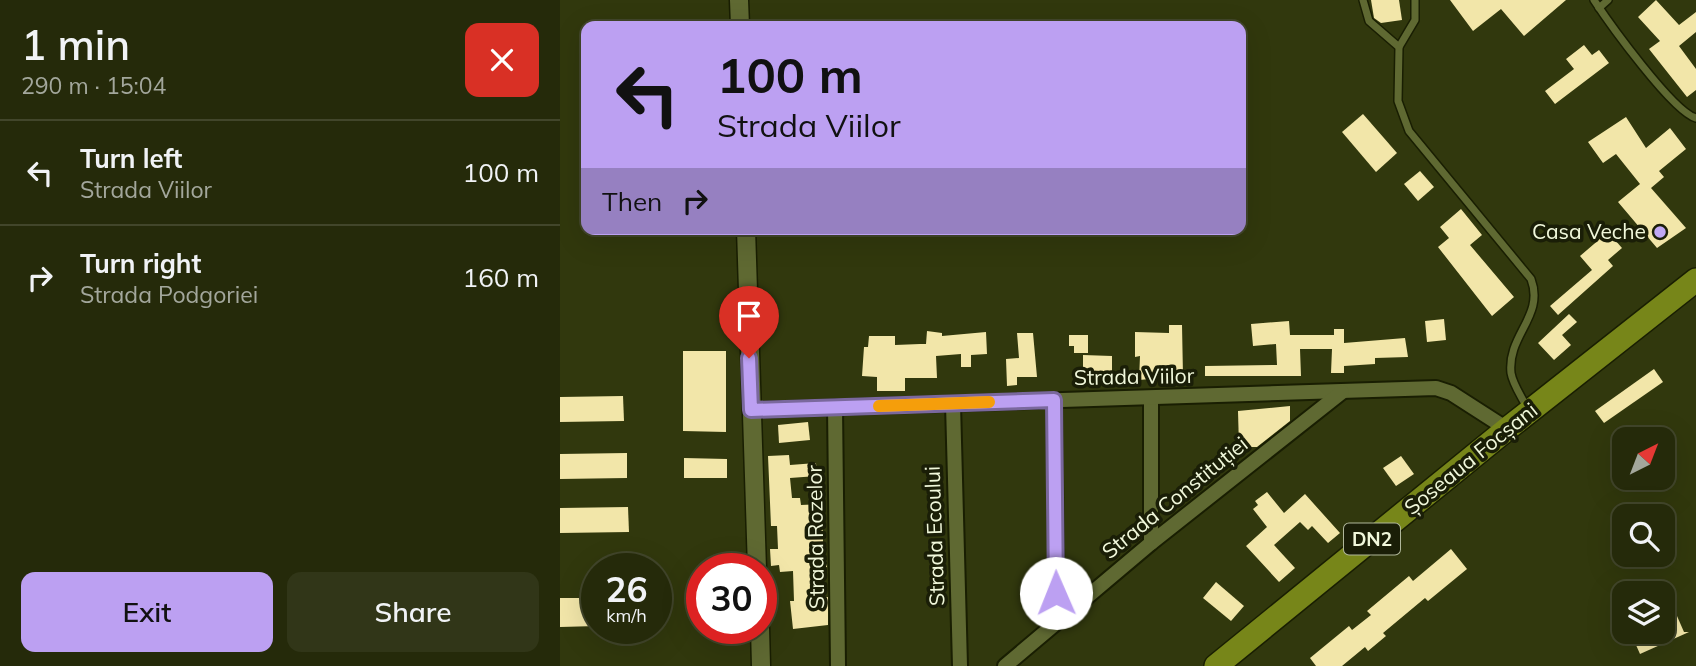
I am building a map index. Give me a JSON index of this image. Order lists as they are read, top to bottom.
{
  "streets": {
    "main road": ["Șoseaua Focșani", "DN2"],
    "street": [
      "Strada Viilor",
      "Strada Constituției",
      "Strada Ecoului",
      "Strada Rozelor"
    ]
  },
  "crossings": [
    ["Strada Viilor", "Șoseaua Focșani"],
    ["Strada Viilor", "Strada Constituției"],
    ["Strada Viilor", "Strada Ecoului"],
    ["Strada Viilor", "Strada Rozelor"]
  ],
  "places": ["Casa Veche"],
  "north": "top right",
  "page": {
    "heading": ["1 min", "290 m · 15:04"],
    "turn": ["100 m", "Strada Viilor"],
    "list": [
      {
        "name": "Turn left",
        "note": "Strada Viilor",
        "value": "100 m"
      },
      {
        "name": "Turn right",
        "note": "Strada Podgoriei",
        "value": "160 m"
      }
    ],
    "then": "Then",
    "speed": "26 km/h",
    "limit": "30",
    "buttons": ["Exit", "Share"]
  }
}
